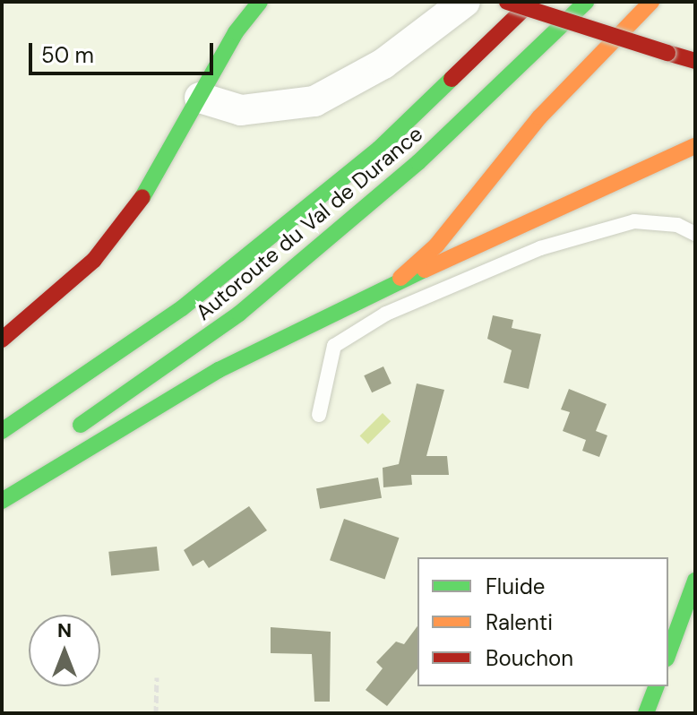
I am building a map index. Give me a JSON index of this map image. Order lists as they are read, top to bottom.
{
  "streets": {
    "main road": ["Autoroute du Val de Durance"]
  },
  "legend": ["Fluide", "Ralenti", "Bouchon"],
  "scale_bar": "50 m",
  "north": "top"
}
